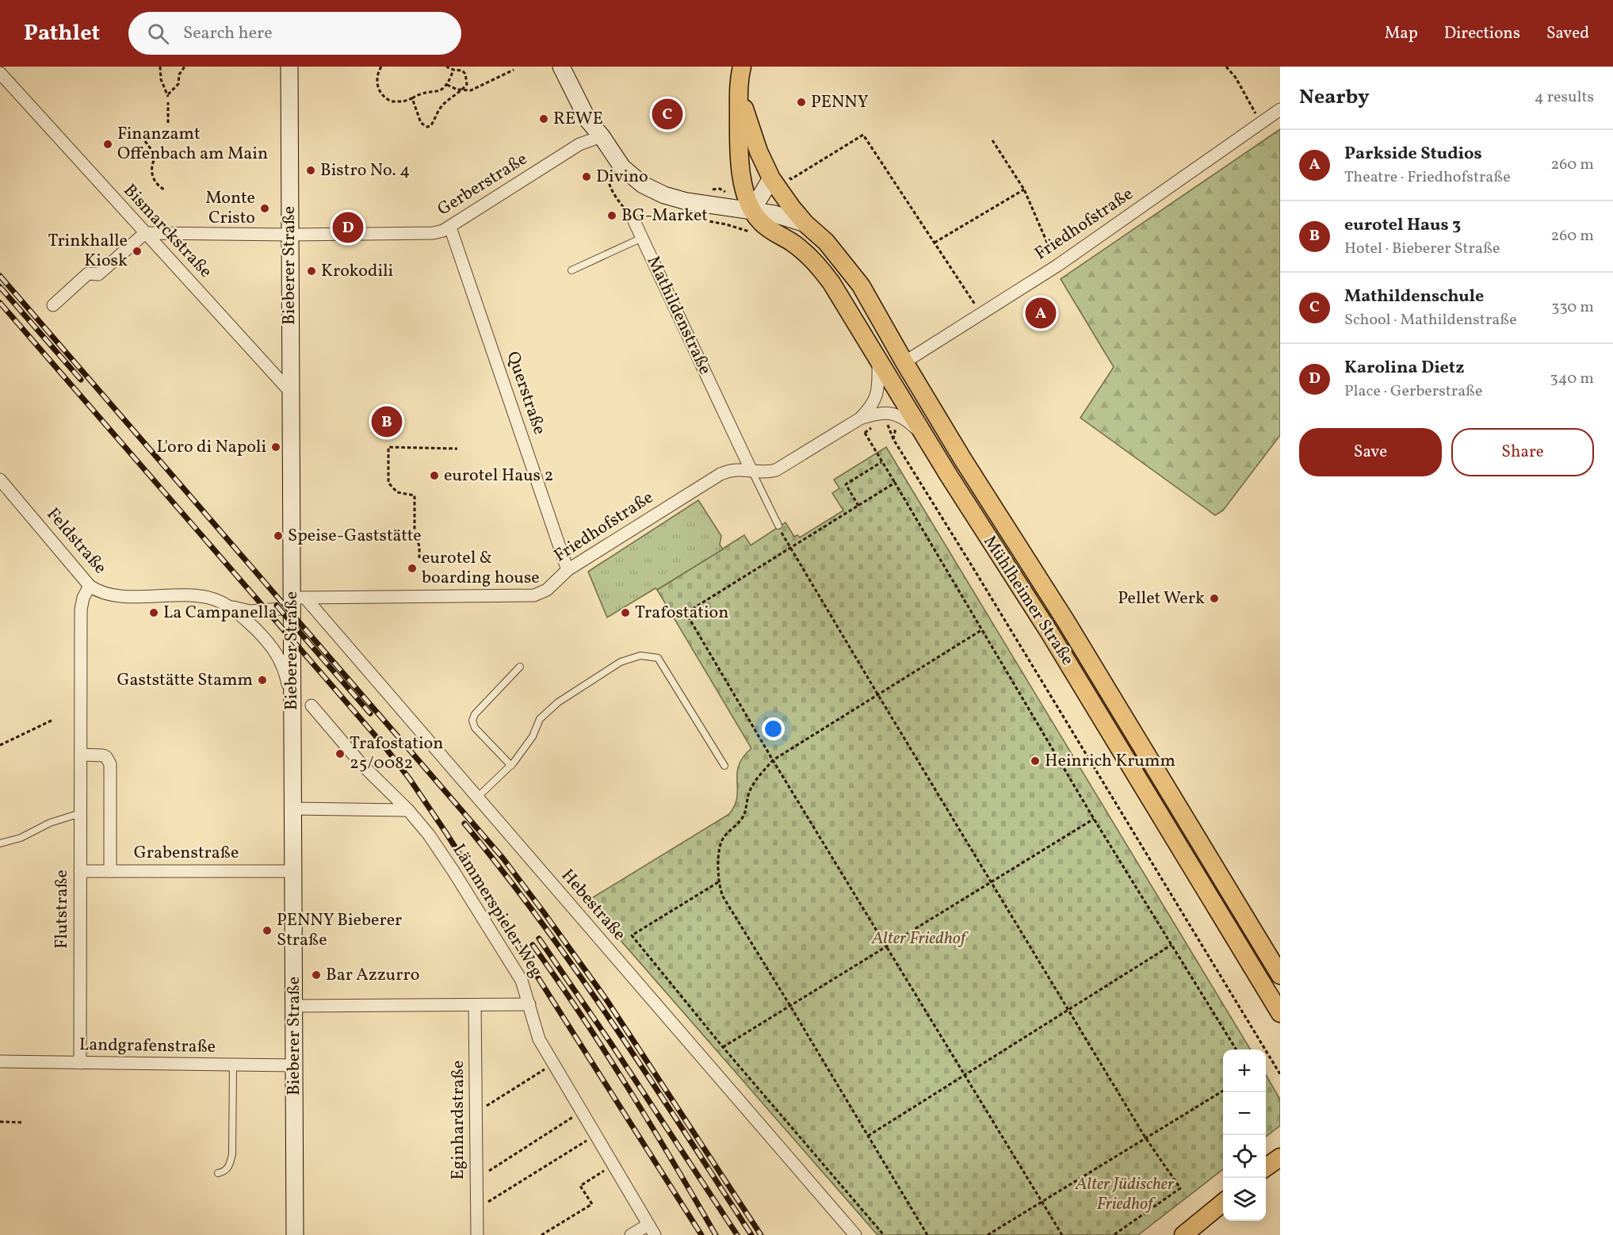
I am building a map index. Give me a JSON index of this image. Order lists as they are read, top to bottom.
{
  "streets": {
    "main road": ["Mühlheimer Straße"],
    "street": [
      "Gerberstraße",
      "Friedhofstraße",
      "Bismarckstraße",
      "Bieberer Straße",
      "Mathildenstraße",
      "Querstraße",
      "Feldstraße",
      "Grabenstraße",
      "Hebestraße",
      "Flutstraße",
      "Lämmerspieler Weg",
      "Landgrafenstraße",
      "Eginhardstraße"
    ]
  },
  "crossings": [
    ["Gerberstraße", "Bismarckstraße"],
    ["Gerberstraße", "Bieberer Straße"],
    ["Gerberstraße", "Querstraße"],
    ["Friedhofstraße", "Bieberer Straße"],
    ["Friedhofstraße", "Mathildenstraße"],
    ["Friedhofstraße", "Querstraße"],
    ["Friedhofstraße", "Feldstraße"],
    ["Friedhofstraße", "Mühlheimer Straße"],
    ["Friedhofstraße", "Hebestraße"],
    ["Bismarckstraße", "Bieberer Straße"],
    ["Bieberer Straße", "Feldstraße"],
    ["Bieberer Straße", "Grabenstraße"],
    ["Bieberer Straße", "Hebestraße"],
    ["Bieberer Straße", "Landgrafenstraße"],
    ["Feldstraße", "Hebestraße"],
    ["Feldstraße", "Flutstraße"],
    ["Grabenstraße", "Flutstraße"],
    ["Flutstraße", "Landgrafenstraße"]
  ],
  "parks": ["Alter Friedhof", "Alter Jüdischer Friedhof"],
  "places": [
    "PENNY",
    "REWE",
    "Finanzamt Offenbach am Main",
    "Bistro No. 4",
    "Divino",
    "Monte Cristo",
    "BG-Market",
    "Trinkhalle Kiosk",
    "Krokodili",
    "L'oro di Napoli",
    "eurotel Haus 2",
    "Speise-Gaststätte",
    "eurotel & boarding house",
    "Pellet Werk",
    "La Campanella",
    "Trafostation",
    "Gaststätte Stamm",
    "Trafostation 25/0082",
    "Heinrich Krumm",
    "PENNY Bieberer Straße",
    "Bar Azzurro"
  ],
  "page": {
    "header": "Pathlet",
    "search": "Search here",
    "nav": ["Map", "Directions", "Saved"],
    "heading": ["Nearby", "4 results"],
    "pins": [
      "C",
      "D",
      "A",
      "B"
    ],
    "list": [
      {
        "mark": "A",
        "name": "Parkside Studios",
        "note": "Theatre · Friedhofstraße",
        "value": "260 m"
      },
      {
        "mark": "B",
        "name": "eurotel Haus 3",
        "note": "Hotel · Bieberer Straße",
        "value": "260 m"
      },
      {
        "mark": "C",
        "name": "Mathildenschule",
        "note": "School · Mathildenstraße",
        "value": "330 m"
      },
      {
        "mark": "D",
        "name": "Karolina Dietz",
        "note": "Place · Gerberstraße",
        "value": "340 m"
      }
    ],
    "buttons": ["Save", "Share"],
    "map_buttons": ["+", "−"]
  }
}
